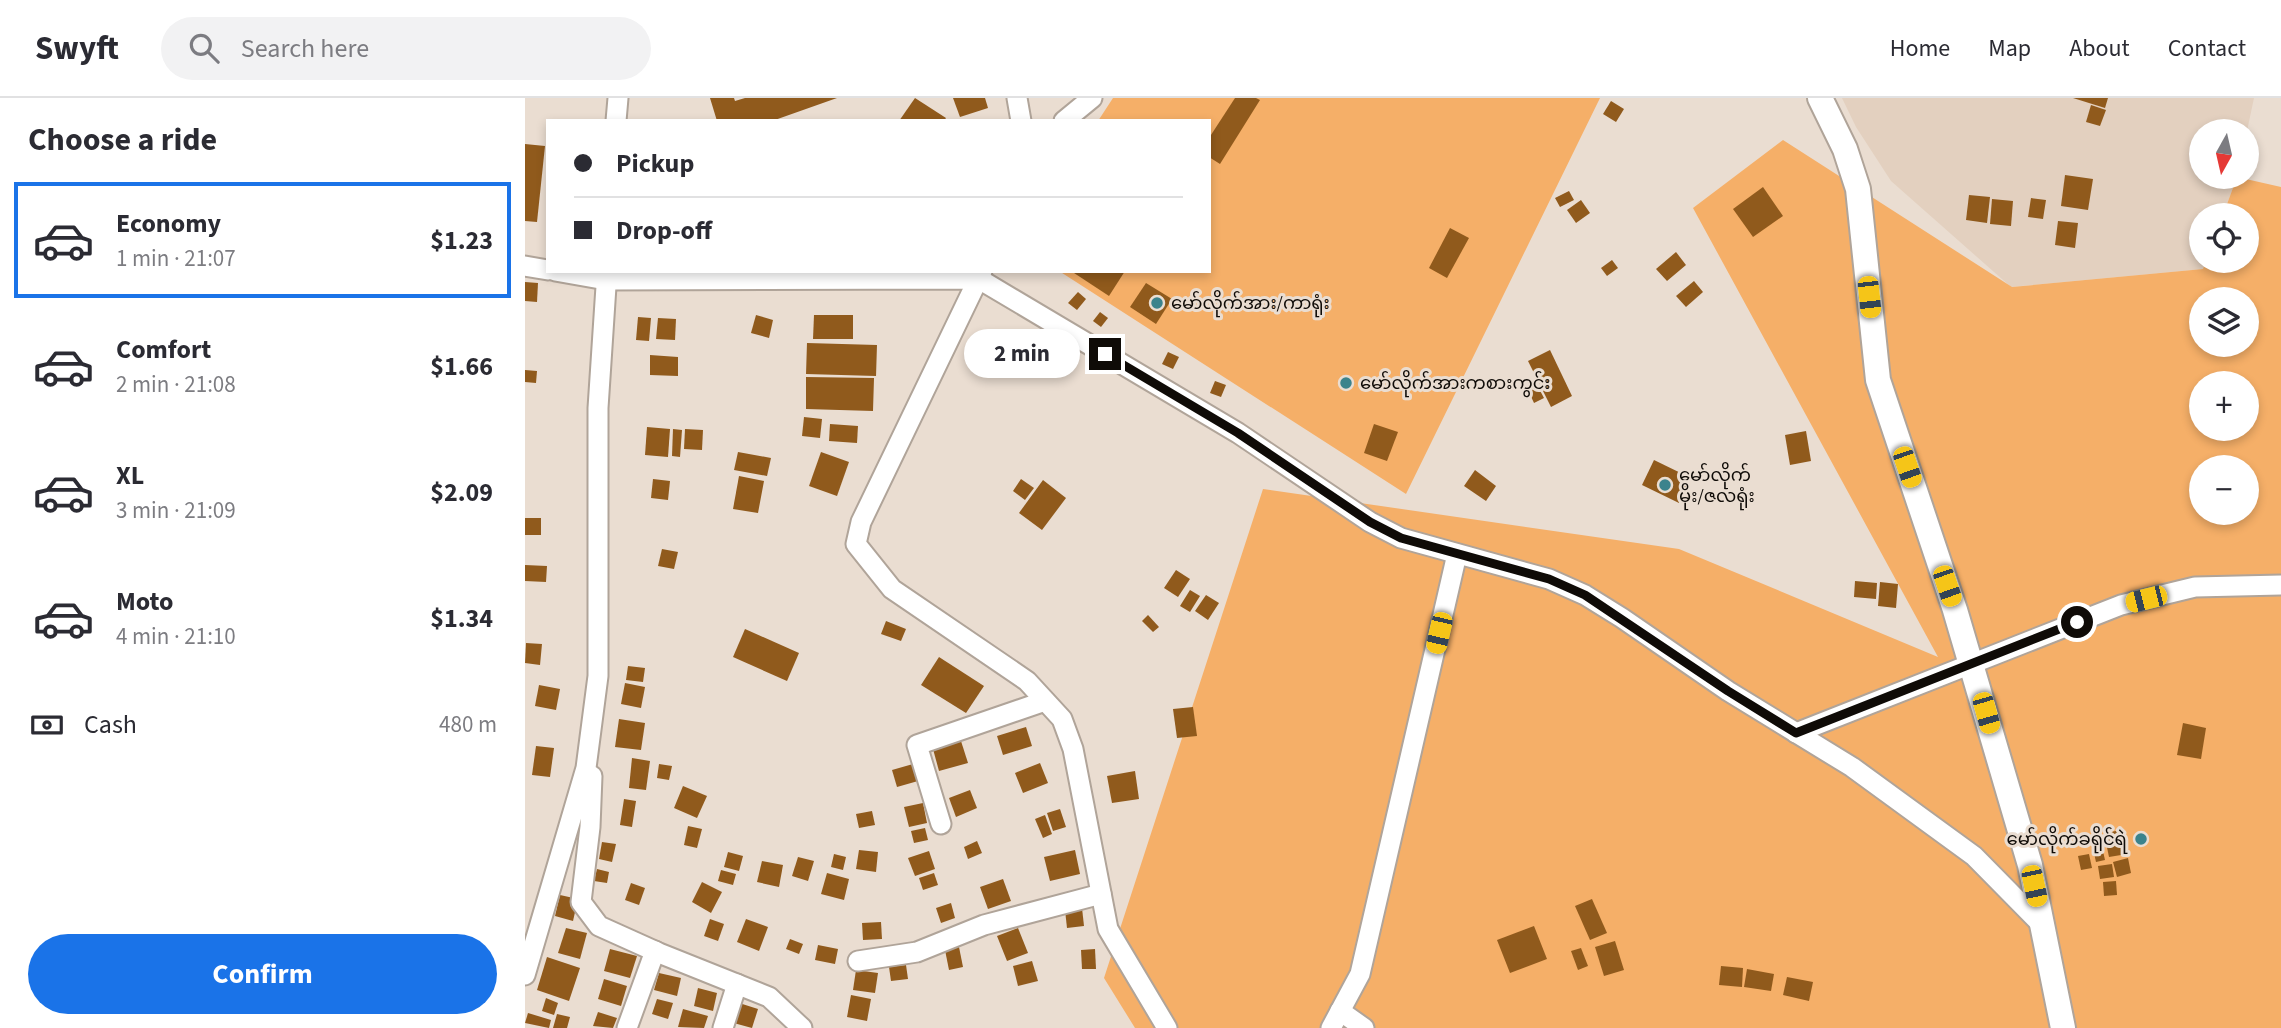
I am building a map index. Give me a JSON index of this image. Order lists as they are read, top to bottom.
{
  "places": [
    "မော်လိုက်အား/ကာရုံး",
    "မော်လိုက်အားကစားကွင်း",
    "မော်လိုက် မိုး/ဇလရုံး",
    "မော်လိုက်ခရိုင်ရဲ"
  ],
  "north": "bottom",
  "page": {
    "header": "Swyft",
    "search": "Search here",
    "nav": [
      "Home",
      "Map",
      "About",
      "Contact"
    ],
    "heading": "Choose a ride",
    "map_buttons": ["+", "−"],
    "banner": ["Pickup", "Drop-off"],
    "list": [
      {
        "name": "Economy",
        "note": "1 min · 21:07",
        "value": "$1.23"
      },
      {
        "name": "Comfort",
        "note": "2 min · 21:08",
        "value": "$1.66"
      },
      {
        "name": "XL",
        "note": "3 min · 21:09",
        "value": "$2.09"
      },
      {
        "name": "Moto",
        "note": "4 min · 21:10",
        "value": "$1.34"
      }
    ],
    "bubble": "2 min",
    "pay": ["Cash", "480 m"],
    "buttons": "Confirm"
  }
}
